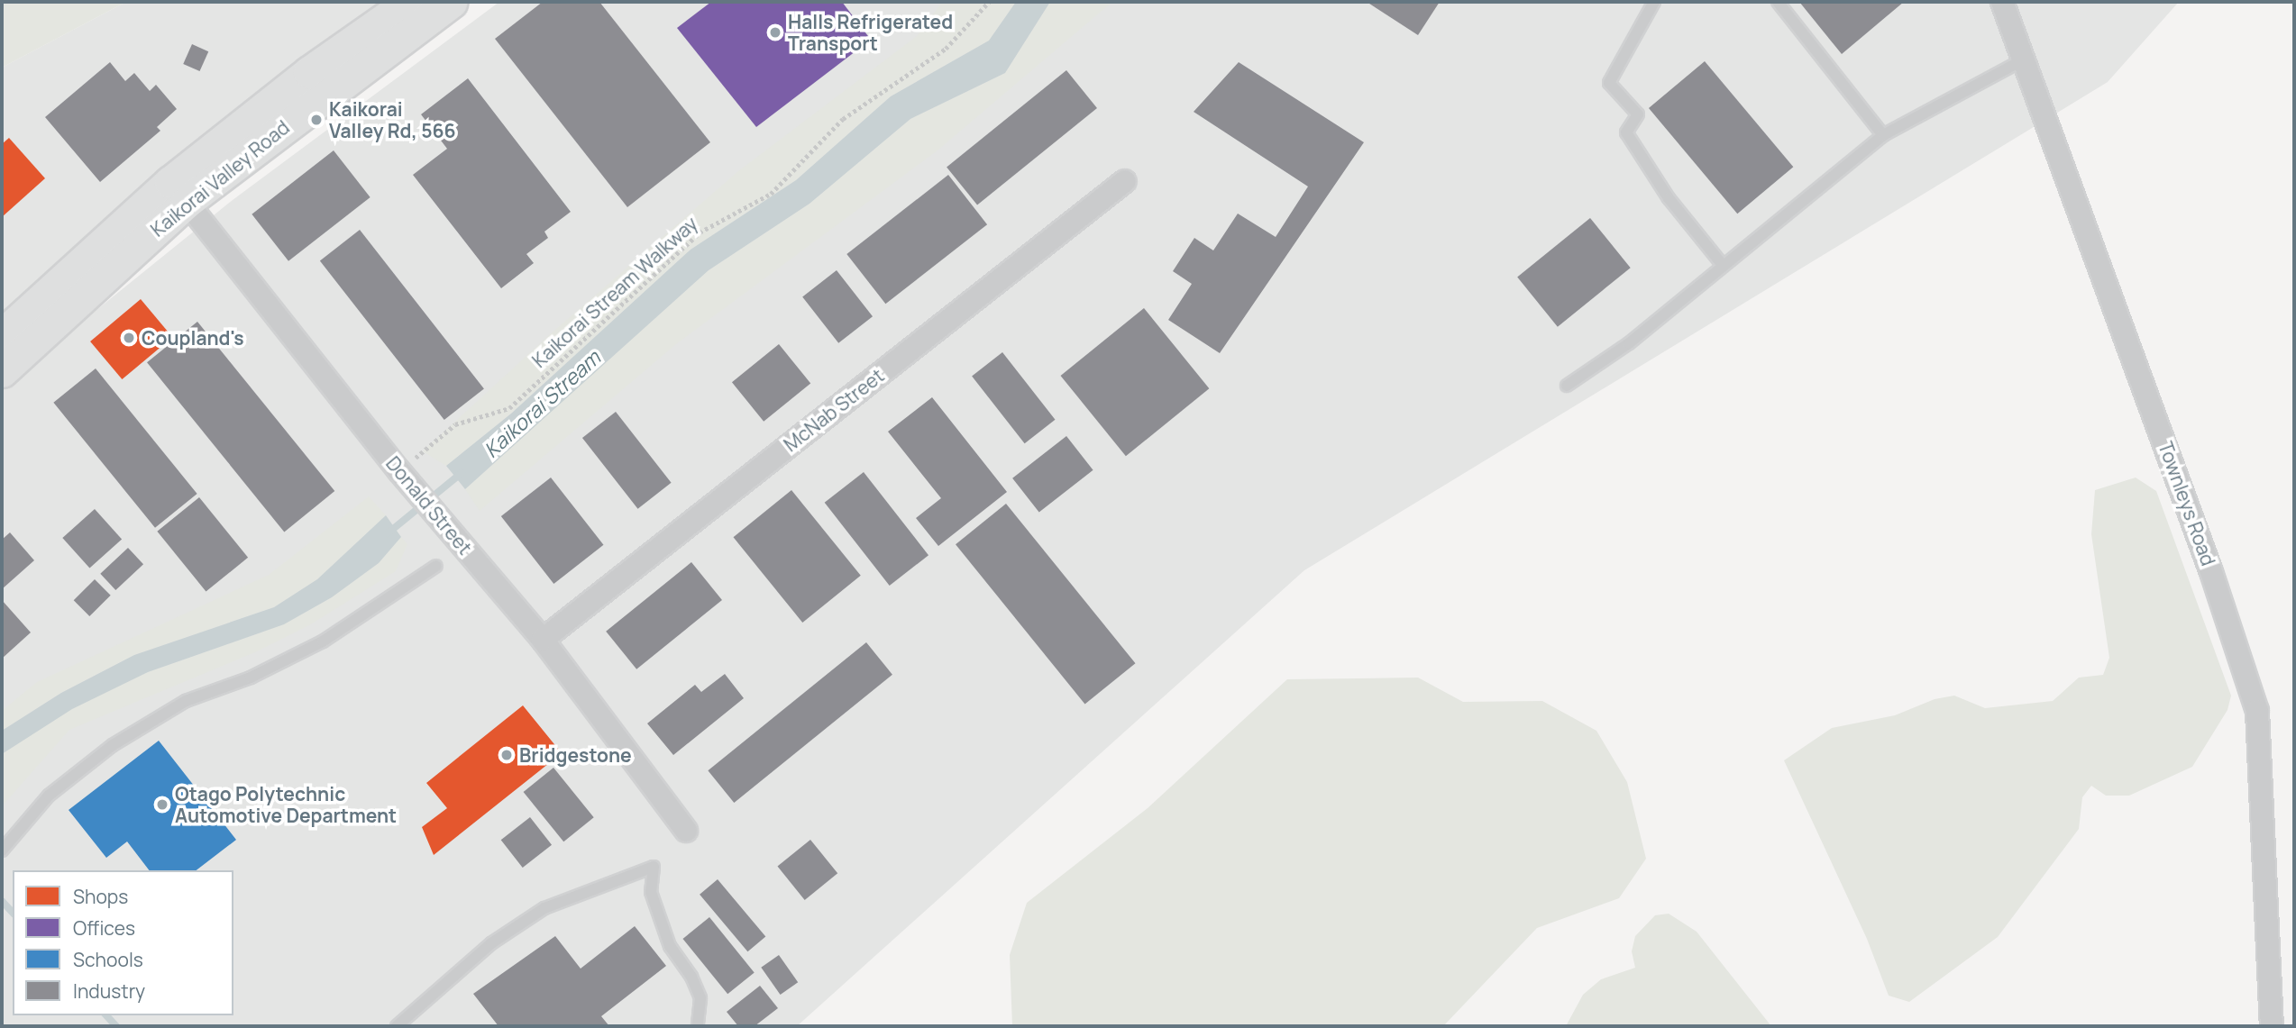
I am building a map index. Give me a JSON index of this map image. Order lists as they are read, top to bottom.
{
  "streets": {
    "main road": ["Kaikorai Valley Road"],
    "street": ["McNab Street", "Townleys Road", "Donald Street"],
    "path": ["Kaikorai Stream Walkway"]
  },
  "crossings": [
    ["Kaikorai Valley Road", "Donald Street"],
    ["Kaikorai Stream Walkway", "Donald Street"],
    ["McNab Street", "Donald Street"]
  ],
  "water": ["Kaikorai Stream"],
  "places": [
    "Halls Refrigerated Transport",
    "Kaikorai Valley Rd, 566",
    "Coupland's",
    "Bridgestone",
    "Otago Polytechnic Automotive Department"
  ],
  "legend": [
    "Shops",
    "Offices",
    "Schools",
    "Industry"
  ]
}
